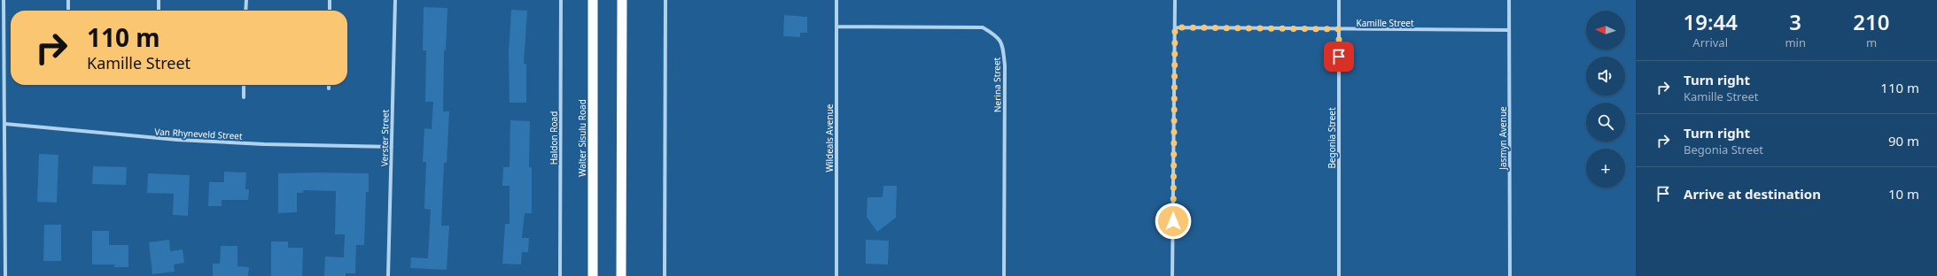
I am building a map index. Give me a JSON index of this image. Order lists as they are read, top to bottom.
{
  "streets": {
    "highway": ["Walter Sisulu Road"],
    "street": [
      "Kamille Street",
      "Nerina Street",
      "Van Rhyneveld Street",
      "Verster Street",
      "Haldon Road",
      "Wildeals Avenue",
      "Begonia Street",
      "Jasmyn Avenue"
    ]
  },
  "crossings": [
    ["Kamille Street", "Begonia Street"],
    ["Kamille Street", "Jasmyn Avenue"],
    ["Nerina Street", "Wildeals Avenue"],
    ["Van Rhyneveld Street", "Verster Street"]
  ],
  "north": "left",
  "page": {
    "eta": [
      "19:44",
      "Arrival",
      "3",
      "min",
      "210",
      "m"
    ],
    "map_buttons": "+",
    "turn": ["110 m", "Kamille Street"],
    "list": [
      {
        "name": "Turn right",
        "note": "Kamille Street",
        "value": "110 m"
      },
      {
        "name": "Turn right",
        "note": "Begonia Street",
        "value": "90 m"
      },
      {
        "name": "Arrive at destination",
        "value": "10 m"
      }
    ]
  }
}
